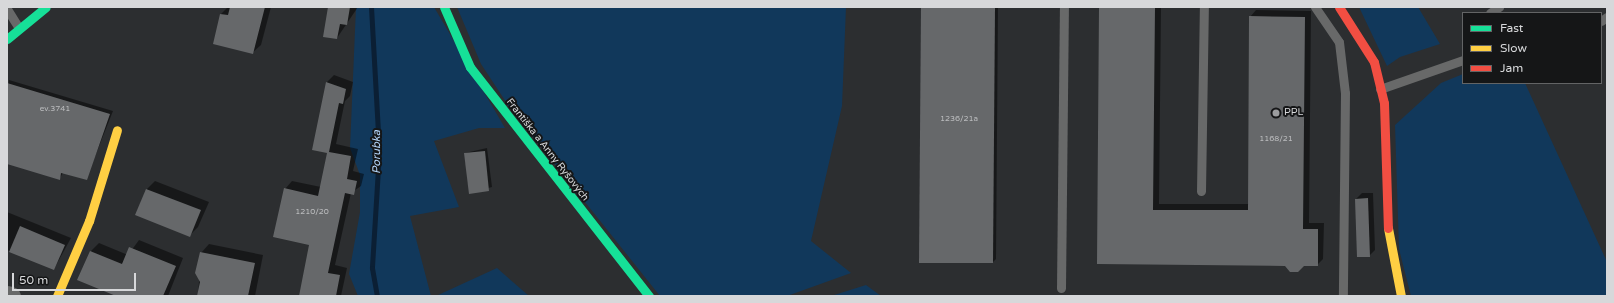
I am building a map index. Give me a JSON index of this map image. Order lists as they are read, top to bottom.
{
  "streets": {
    "street": ["Františka a Anny Ryšových"]
  },
  "water": ["Porubka"],
  "places": ["PPL"],
  "house_numbers": [
    "ev.3741",
    "1236/21a",
    "1168/21",
    "1210/20"
  ],
  "legend": ["Fast", "Slow", "Jam"],
  "scale_bar": "50 m"
}
